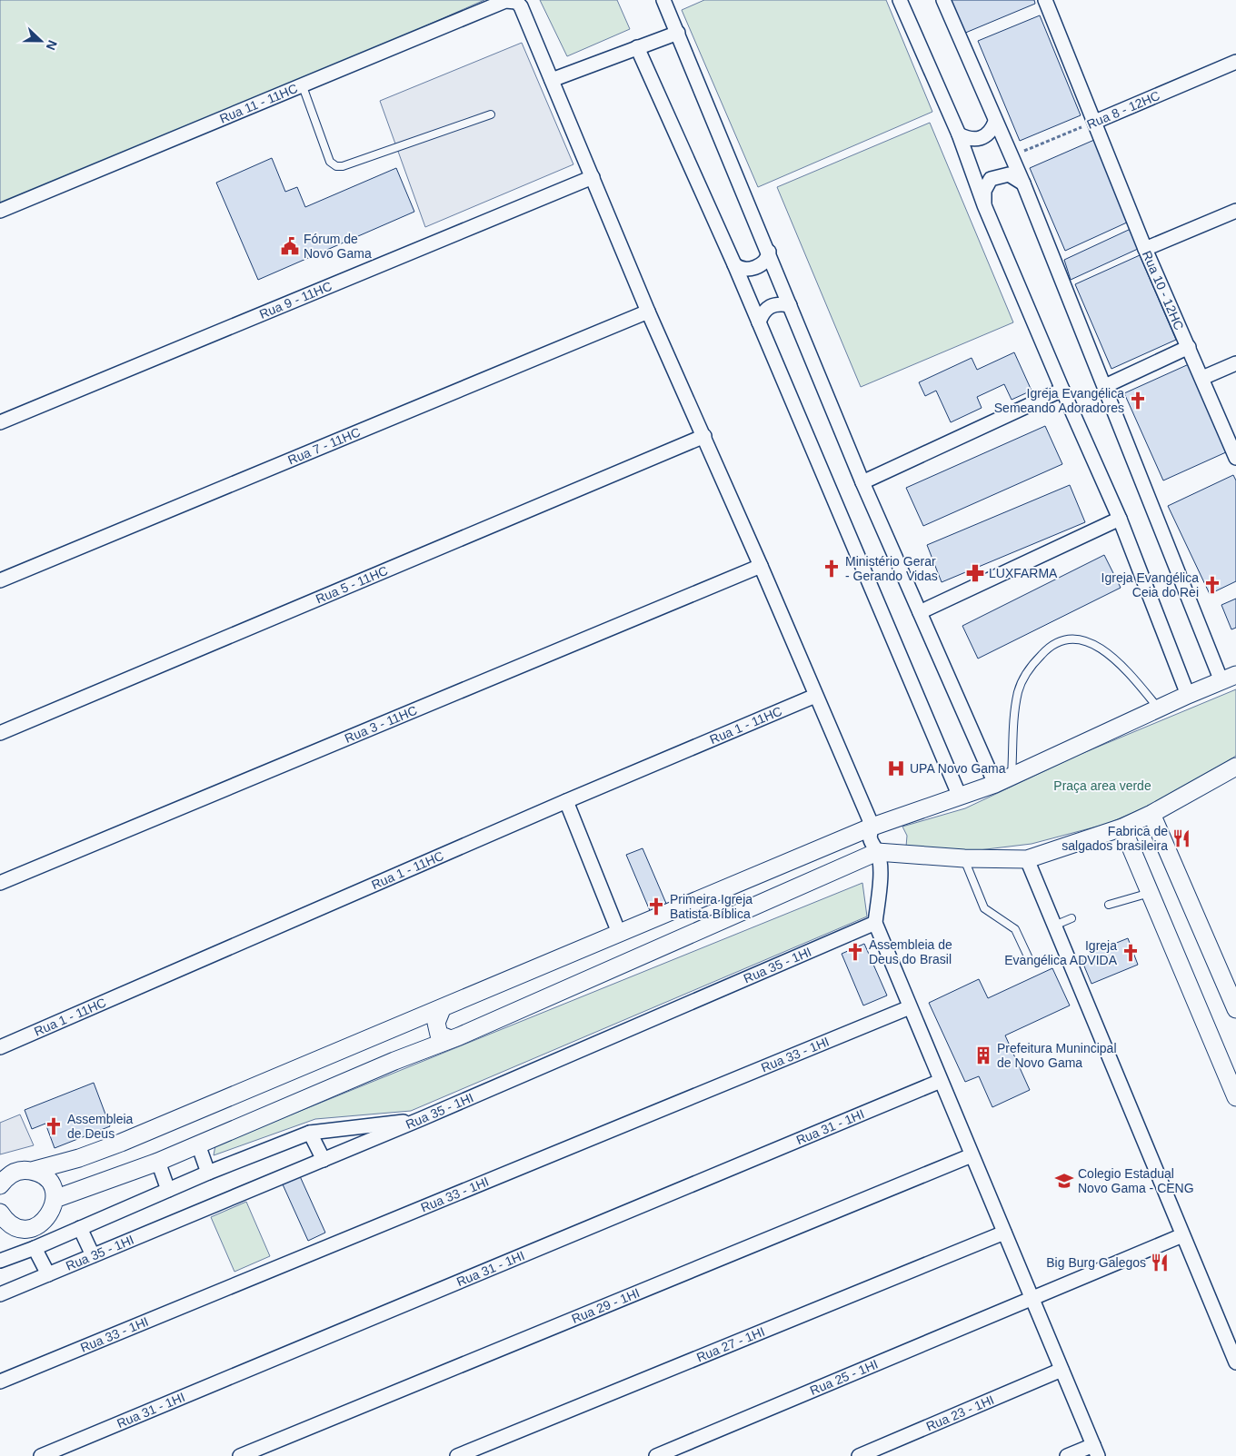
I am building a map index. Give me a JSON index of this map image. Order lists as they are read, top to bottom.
{
  "streets": {
    "street": [
      "Rua 11 - 11HC",
      "Rua 8 - 12HC",
      "Rua 10 - 12HC",
      "Rua 9 - 11HC",
      "Rua 7 - 11HC",
      "Rua 5 - 11HC",
      "Rua 3 - 11HC",
      "Rua 1 - 11HC",
      "Rua 35 - 1HI",
      "Rua 33 - 1HI",
      "Rua 31 - 1HI",
      "Rua 29 - 1HI",
      "Rua 27 - 1HI",
      "Rua 25 - 1HI",
      "Rua 23 - 1HI"
    ]
  },
  "crossings": [
    ["Rua 8 - 12HC", "Rua 10 - 12HC"]
  ],
  "parks": ["Praça area verde"],
  "places": {
    "public building": ["Fórum de Novo Gama"],
    "church": [
      "Igreja Evangélica Semeando Adoradores",
      "Ministério Gerar - Gerando Vidas",
      "Igreja Evangélica Ceia do Rei",
      "Primeira Igreja Batista Bíblica",
      "Assembleia de Deus do Brasil",
      "Igreja Evangélica ADVIDA",
      "Assembleia de Deus"
    ],
    "pharmacy": ["LUXFARMA"],
    "hospital": ["UPA Novo Gama"],
    "restaurant": ["Fabrica de salgados brasileira", "Big Burg Galegos"],
    "building": ["Prefeitura Munincipal de Novo Gama"],
    "school or university": ["Colegio Estadual Novo Gama - CENG"]
  },
  "north": "right"
}
